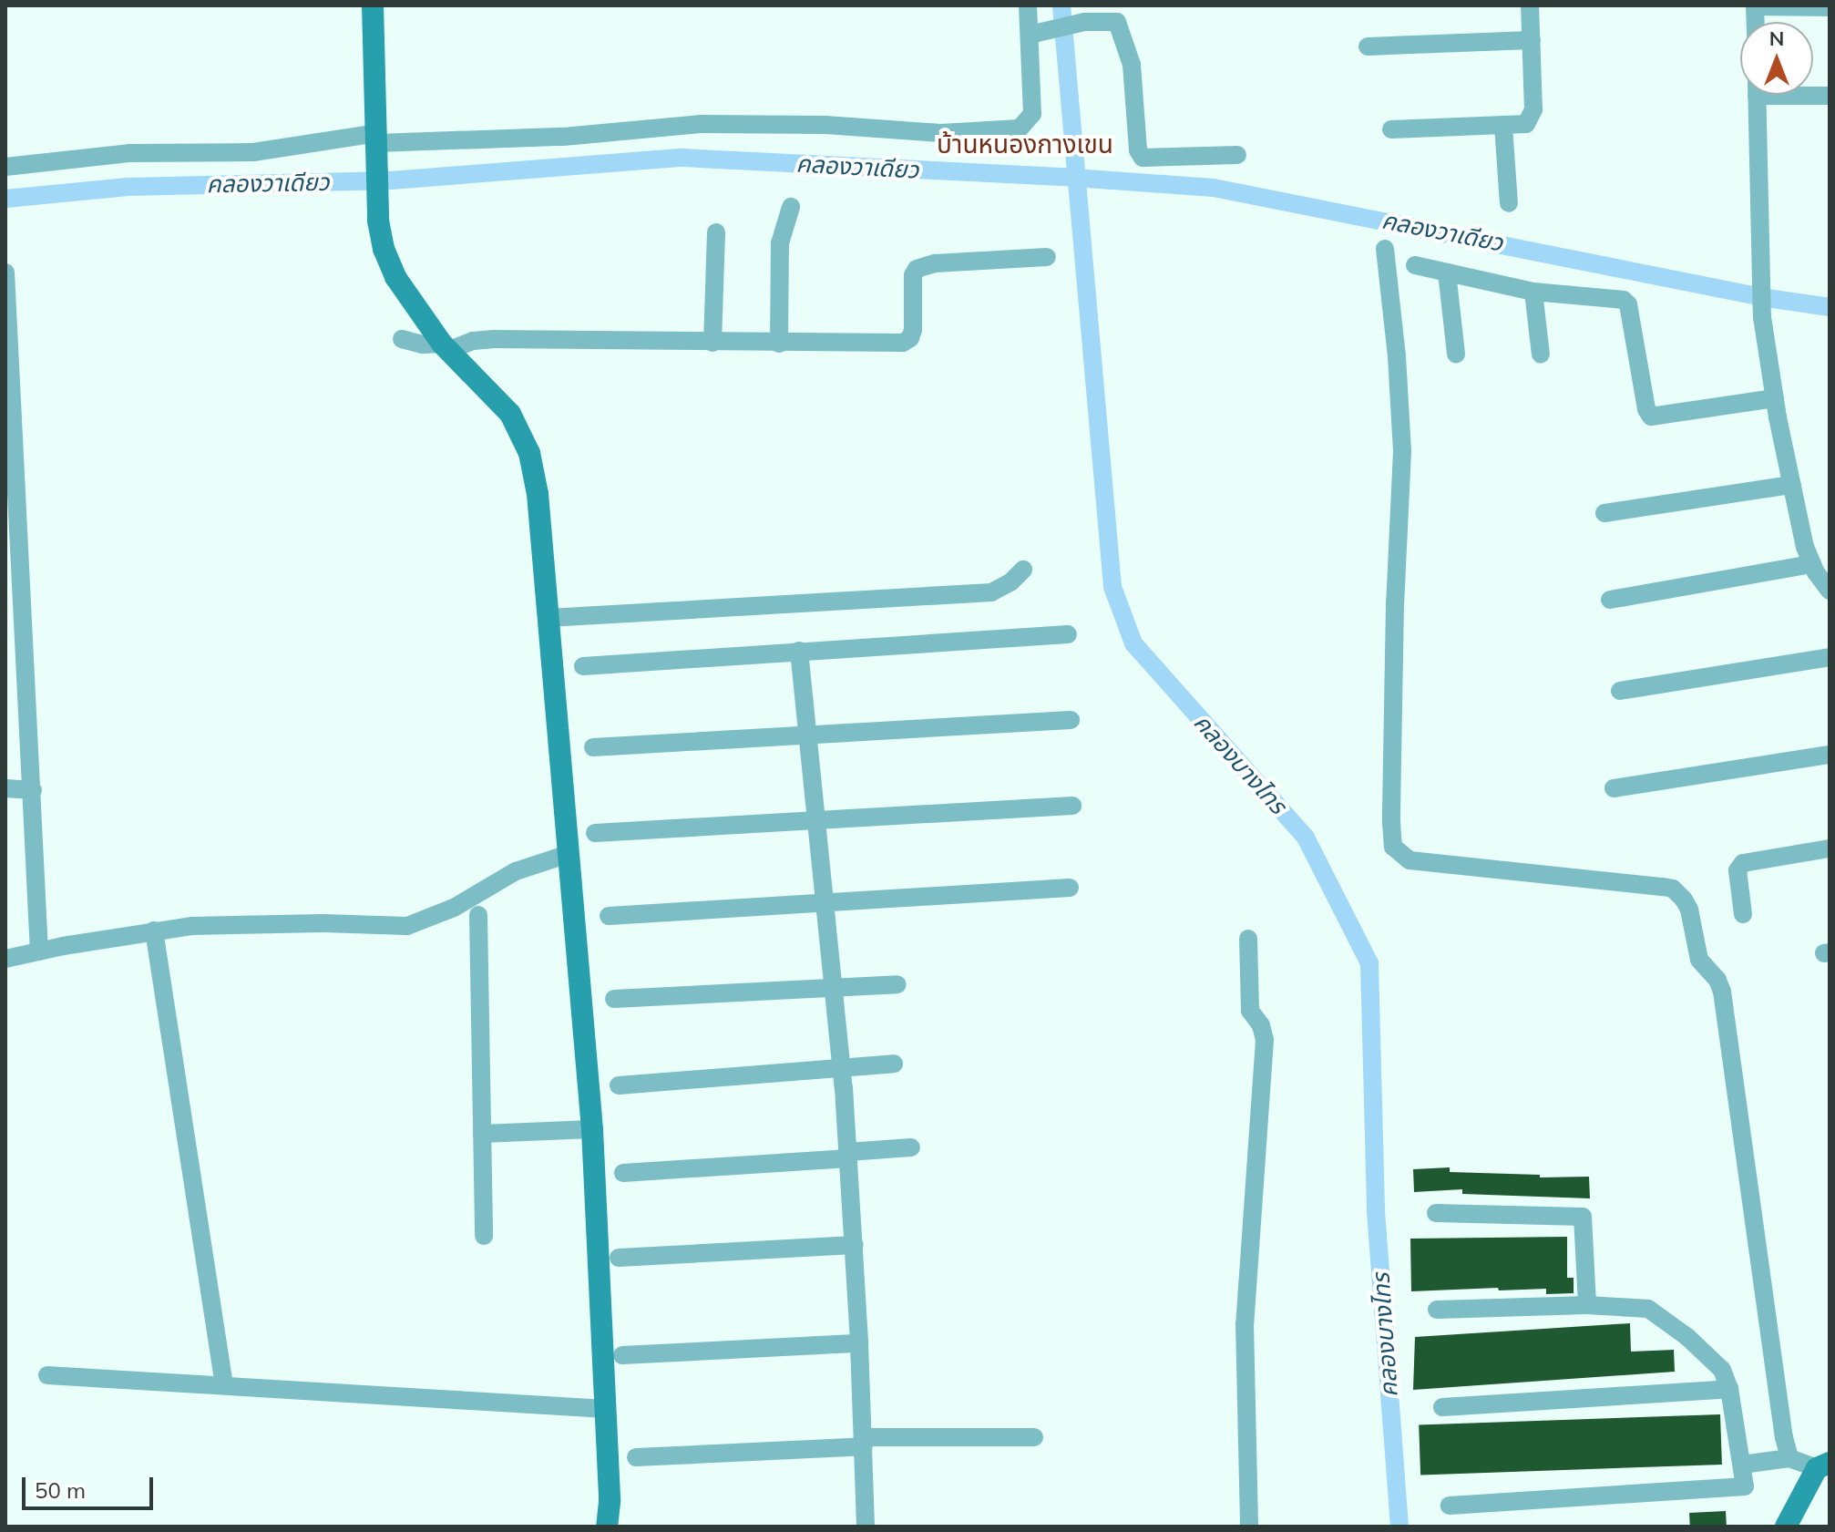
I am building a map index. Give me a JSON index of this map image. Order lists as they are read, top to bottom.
{
  "districts": ["บ้านหนองกางเขน"],
  "water": ["คลองวาเดียว", "คลองบางไทร"],
  "scale_bar": "50 m",
  "north": "top"
}
